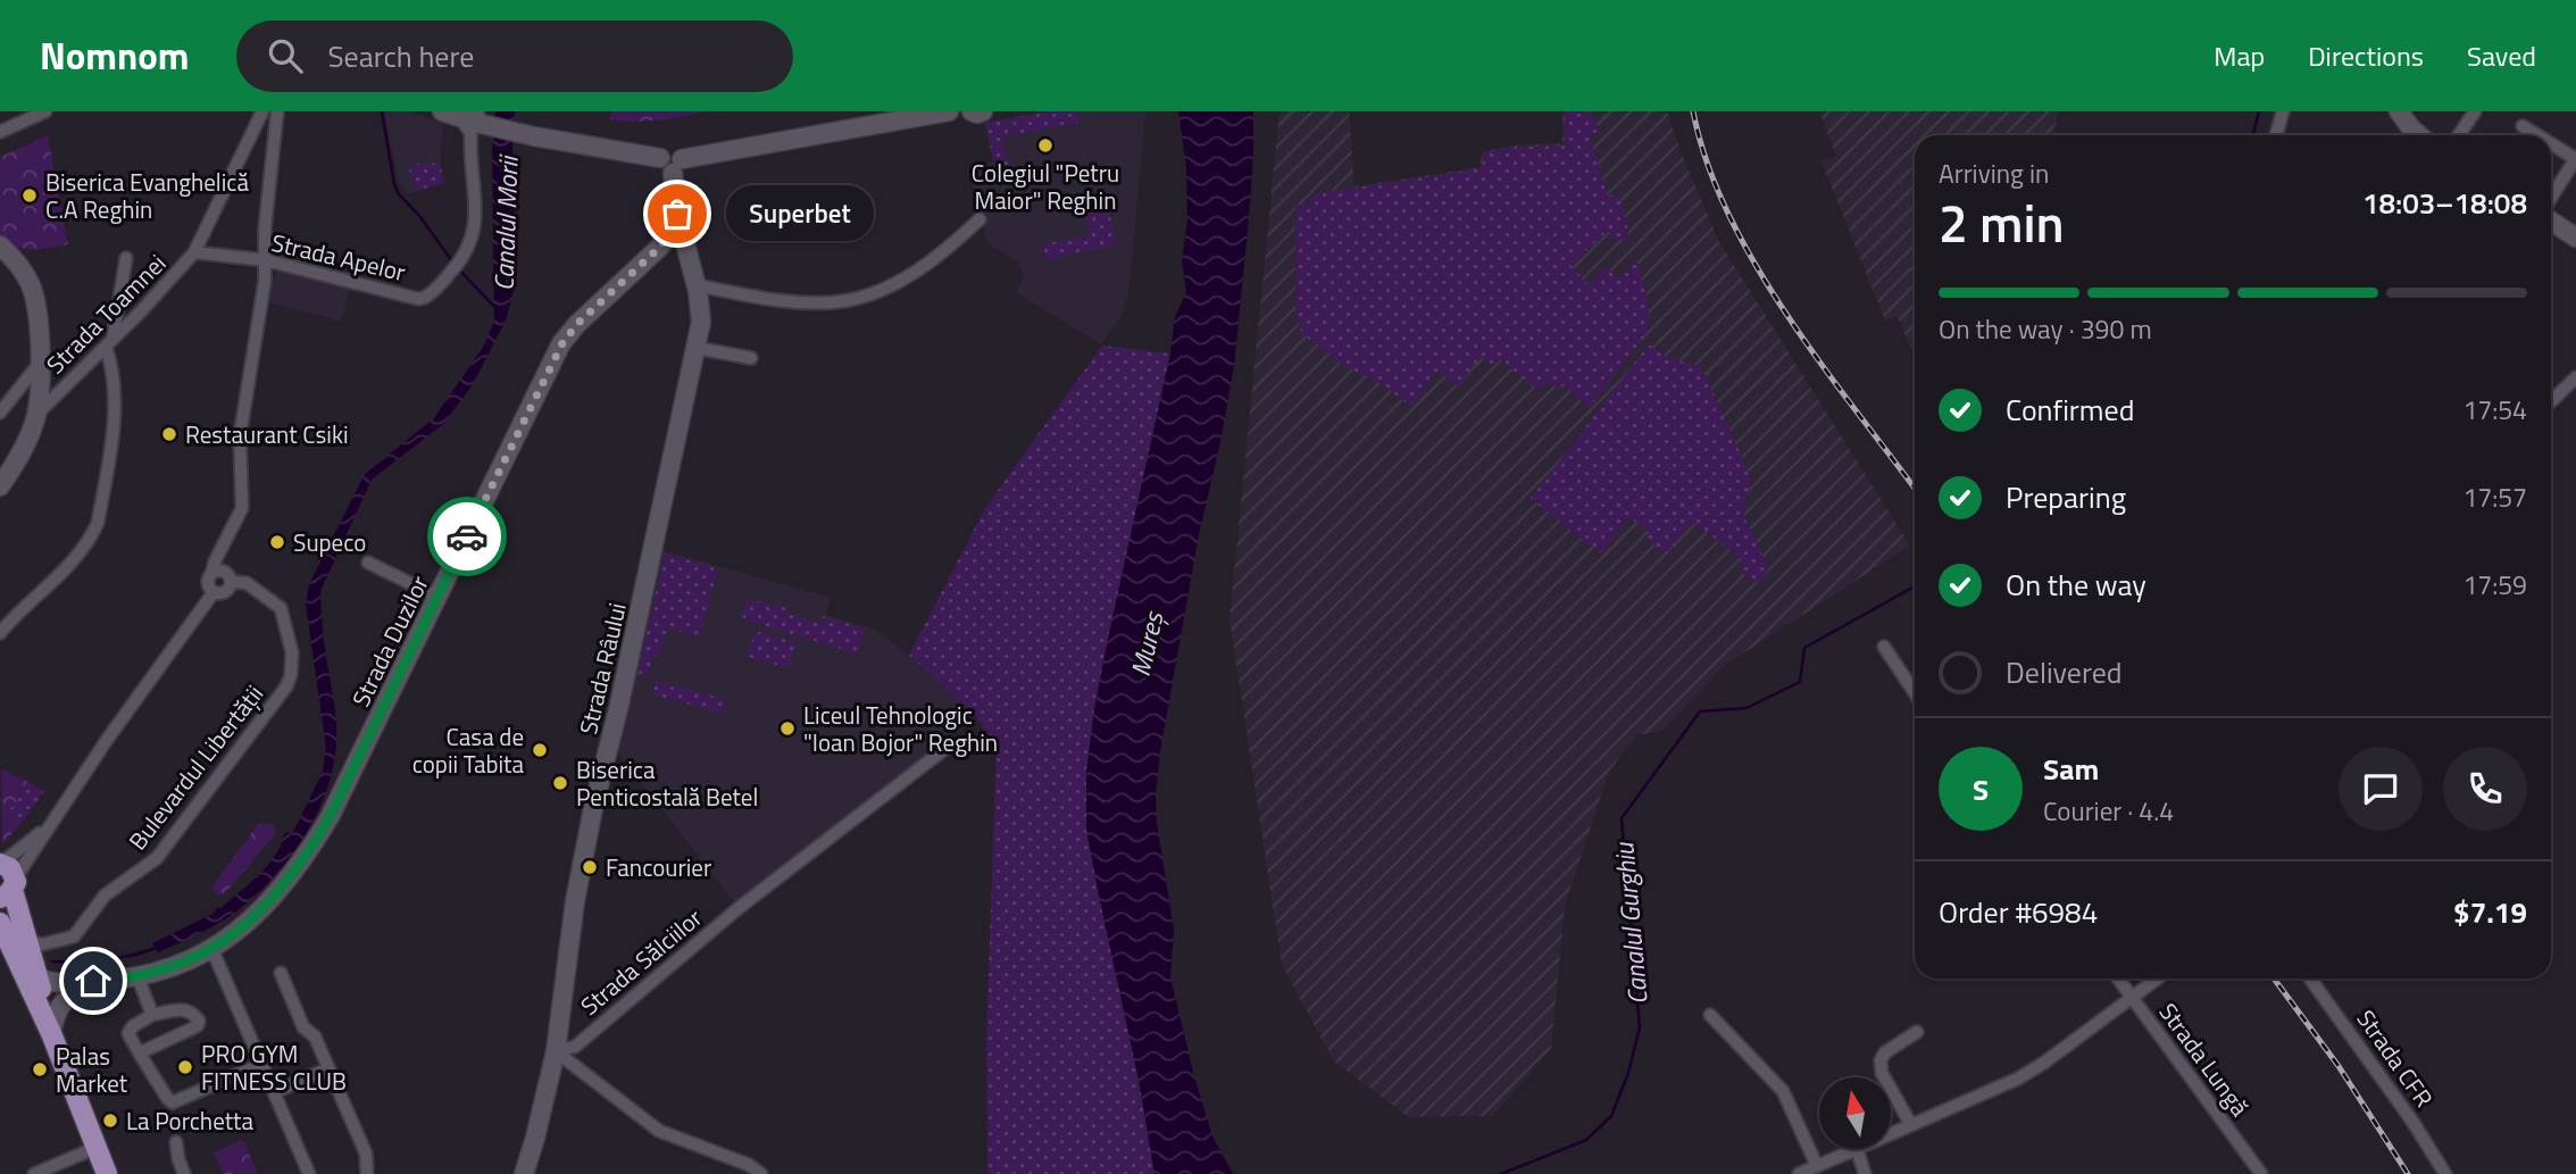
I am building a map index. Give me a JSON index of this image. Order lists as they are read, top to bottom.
{
  "streets": {
    "main road": ["Strada Duzilor", "Strada Râului"],
    "street": [
      "Strada Apelor",
      "Strada Toamnei",
      "Bulevardul Libertății",
      "Strada Sălciilor",
      "Strada CFR",
      "Strada Lungă"
    ]
  },
  "crossings": [
    ["Strada Apelor", "Strada Toamnei"],
    ["Strada Duzilor", "Strada Râului"],
    ["Strada Râului", "Strada Sălciilor"]
  ],
  "water": ["Canalul Morii", "Mureș", "Canalul Gurghiu"],
  "places": [
    "Colegiul \"Petru Maior\" Reghin",
    "Biserica Evanghelică C.A Reghin",
    "Superbet",
    "Restaurant Csiki",
    "Supeco",
    "Liceul Tehnologic \"Ioan Bojor\" Reghin",
    "Casa de copii Tabita",
    "Biserica Penticostală Betel",
    "Fancourier",
    "PRO GYM FITNESS CLUB",
    "Palas Market",
    "La Porchetta"
  ],
  "north": "top",
  "page": {
    "header": "Nomnom",
    "search": "Search here",
    "nav": ["Map", "Directions", "Saved"],
    "heading": ["2 min", "Arriving in", "18:03–18:08"],
    "panel": [
      "Sam",
      "Courier · 4.4",
      "Order #6984",
      "$7.19"
    ],
    "bubble": "Superbet",
    "bar": "On the way · 390 m",
    "list": [
      ["Confirmed", "17:54"],
      ["Preparing", "17:57"],
      ["On the way", "17:59"],
      "Delivered"
    ],
    "round": "S"
  }
}
